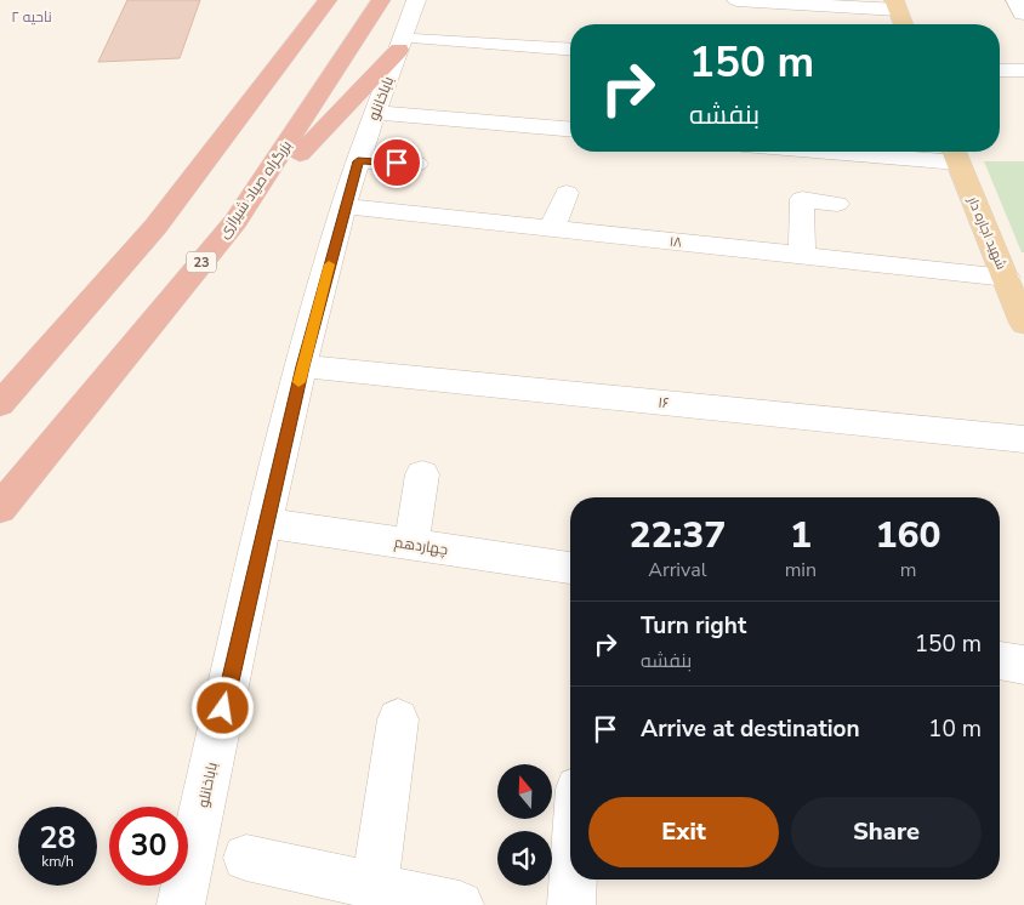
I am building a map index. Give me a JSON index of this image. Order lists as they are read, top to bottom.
{
  "streets": {
    "highway": ["بزرگراه صیاد شیرازی", "23"],
    "main road": ["شهید اجاره دار"],
    "street": [
      "باباخانلو",
      "۱۸",
      "۱۶",
      "چهاردهم"
    ]
  },
  "crossings": [
    ["باباخانلو", "۱۸"],
    ["باباخانلو", "۱۶"],
    ["باباخانلو", "چهاردهم"],
    ["شهید اجاره دار", "۱۸"]
  ],
  "districts": ["ناحیه ۲"],
  "north": "top",
  "page": {
    "turn": ["150 m", "بنفشه"],
    "eta": [
      "22:37",
      "Arrival",
      "1",
      "min",
      "160",
      "m"
    ],
    "list": [
      {
        "name": "Turn right",
        "note": "بنفشه",
        "value": "150 m"
      },
      {
        "name": "Arrive at destination",
        "value": "10 m"
      }
    ],
    "buttons": ["Exit", "Share"],
    "speed": "28 km/h",
    "limit": "30"
  }
}
